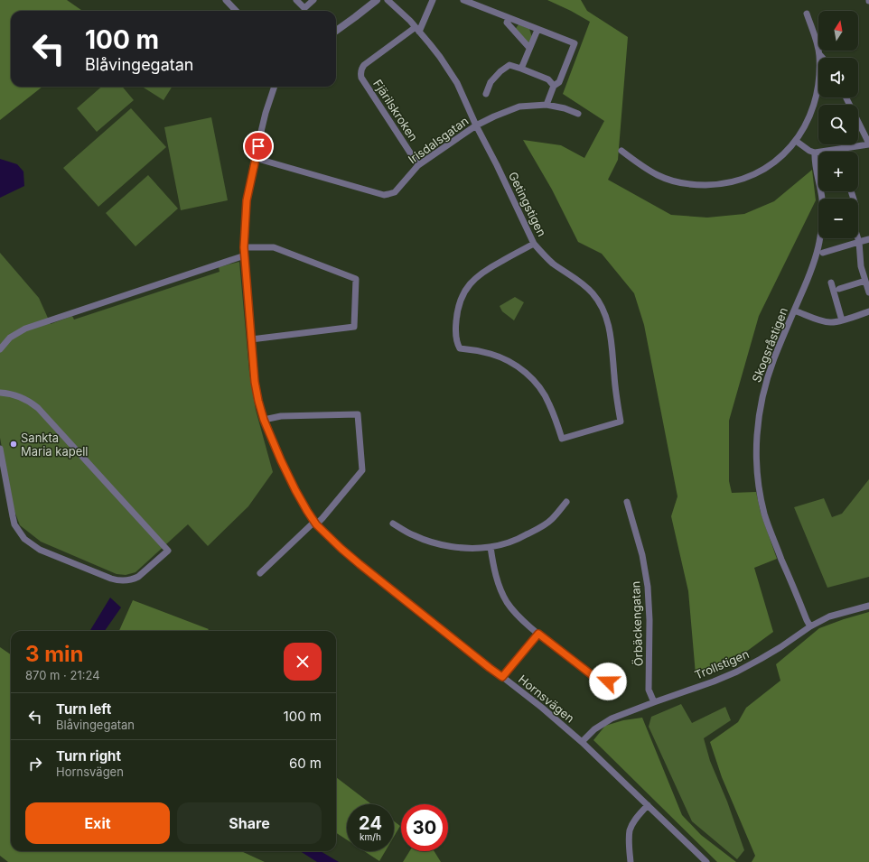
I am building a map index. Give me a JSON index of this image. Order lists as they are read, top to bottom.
{
  "streets": {
    "street": [
      "Fjärilskroken",
      "Irisdalsgatan",
      "Getingstigen",
      "Skogsråstigen",
      "Örbäckengatan",
      "Trollstigen",
      "Hornsvägen"
    ]
  },
  "crossings": [
    ["Fjärilskroken", "Irisdalsgatan"],
    ["Fjärilskroken", "Getingstigen"],
    ["Irisdalsgatan", "Getingstigen"],
    ["Irisdalsgatan", "Hornsvägen"],
    ["Skogsråstigen", "Trollstigen"],
    ["Örbäckengatan", "Trollstigen"],
    ["Trollstigen", "Hornsvägen"]
  ],
  "places": ["Sankta Maria kapell"],
  "north": "top",
  "page": {
    "map_buttons": ["+", "−"],
    "turn": ["100 m", "Blåvingegatan"],
    "heading": ["3 min", "870 m · 21:24"],
    "list": [
      {
        "name": "Turn left",
        "note": "Blåvingegatan",
        "value": "100 m"
      },
      {
        "name": "Turn right",
        "note": "Hornsvägen",
        "value": "60 m"
      }
    ],
    "buttons": ["Exit", "Share"],
    "speed": "24 km/h",
    "limit": "30"
  }
}
